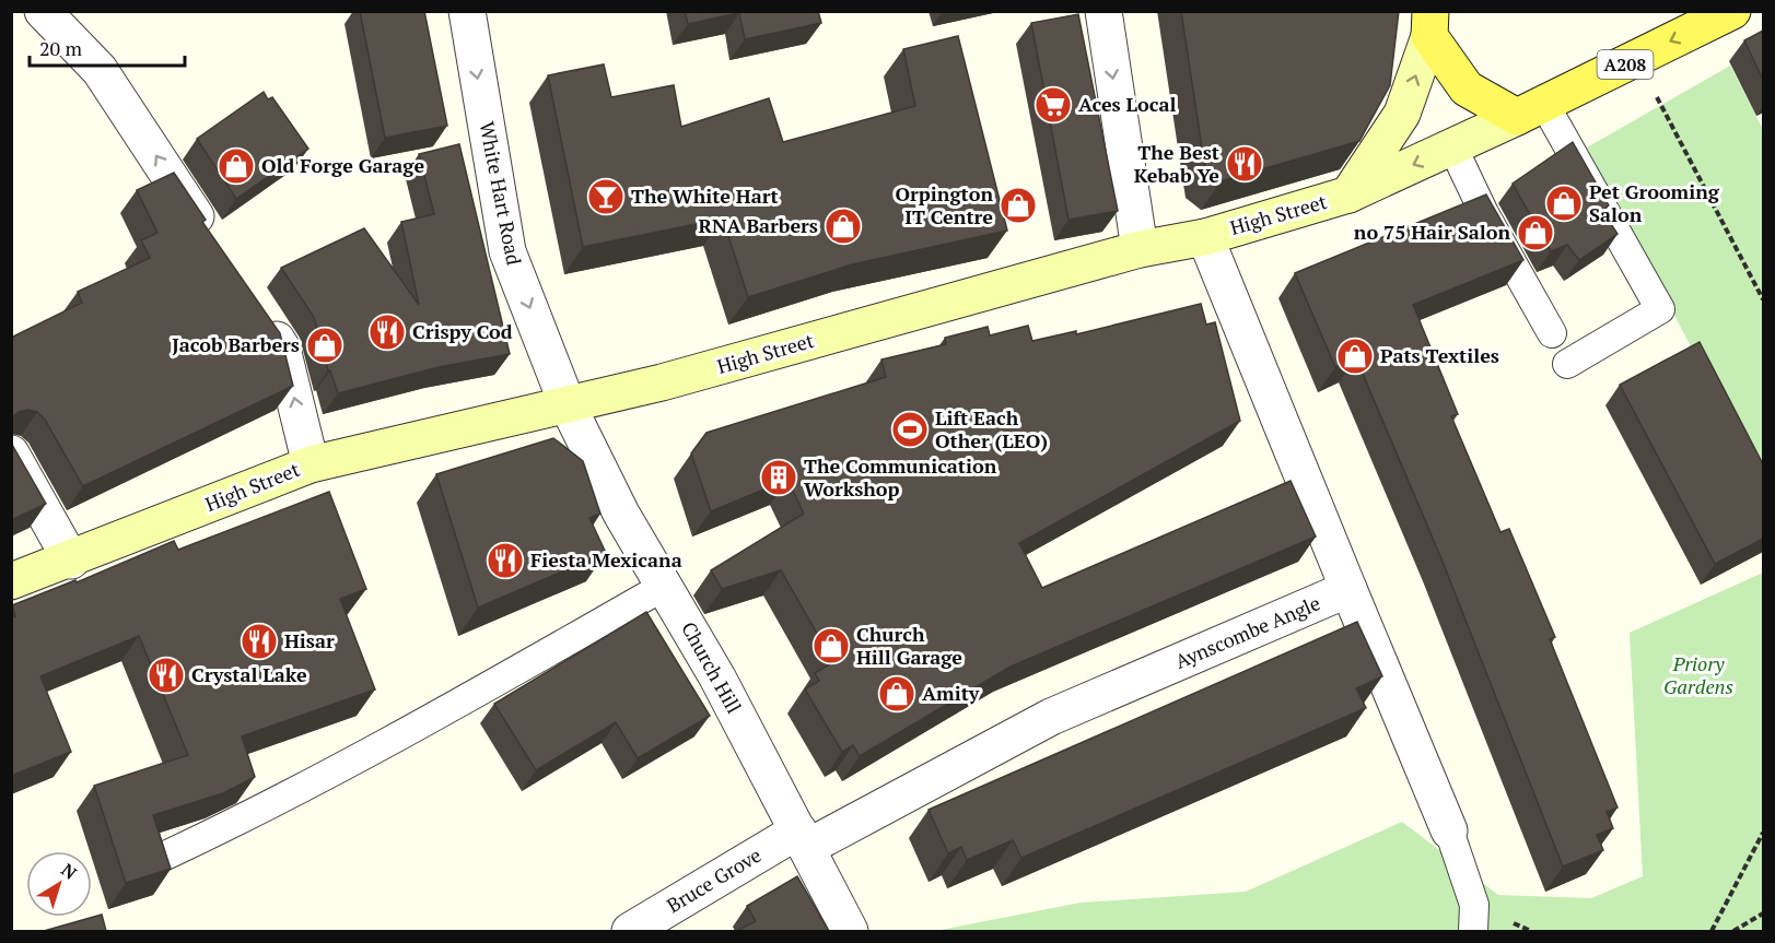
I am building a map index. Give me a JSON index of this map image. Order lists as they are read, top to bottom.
{
  "streets": {
    "main road": ["A208", "High Street"],
    "street": [
      "White Hart Road",
      "Aynscombe Angle",
      "Church Hill",
      "Bruce Grove"
    ]
  },
  "crossings": [
    ["White Hart Road", "High Street"],
    ["White Hart Road", "Church Hill"],
    ["High Street", "Church Hill"],
    ["Aynscombe Angle", "Church Hill"],
    ["Aynscombe Angle", "Bruce Grove"],
    ["Church Hill", "Bruce Grove"]
  ],
  "parks": ["Priory Gardens"],
  "places": {
    "supermarket": ["Aces Local"],
    "restaurant": [
      "The Best Kebab Ye",
      "Crispy Cod",
      "Fiesta Mexicana",
      "Hisar",
      "Crystal Lake"
    ],
    "shop": [
      "Old Forge Garage",
      "Pet Grooming Salon",
      "Orpington IT Centre",
      "RNA Barbers",
      "no 75 Hair Salon",
      "Jacob Barbers",
      "Pats Textiles",
      "Church Hill Garage",
      "Amity"
    ],
    "bar": ["The White Hart"],
    "sports": ["Lift Each Other (LEO)"],
    "building": ["The Communication Workshop"]
  },
  "scale_bar": "20 m",
  "north": "top right"
}
